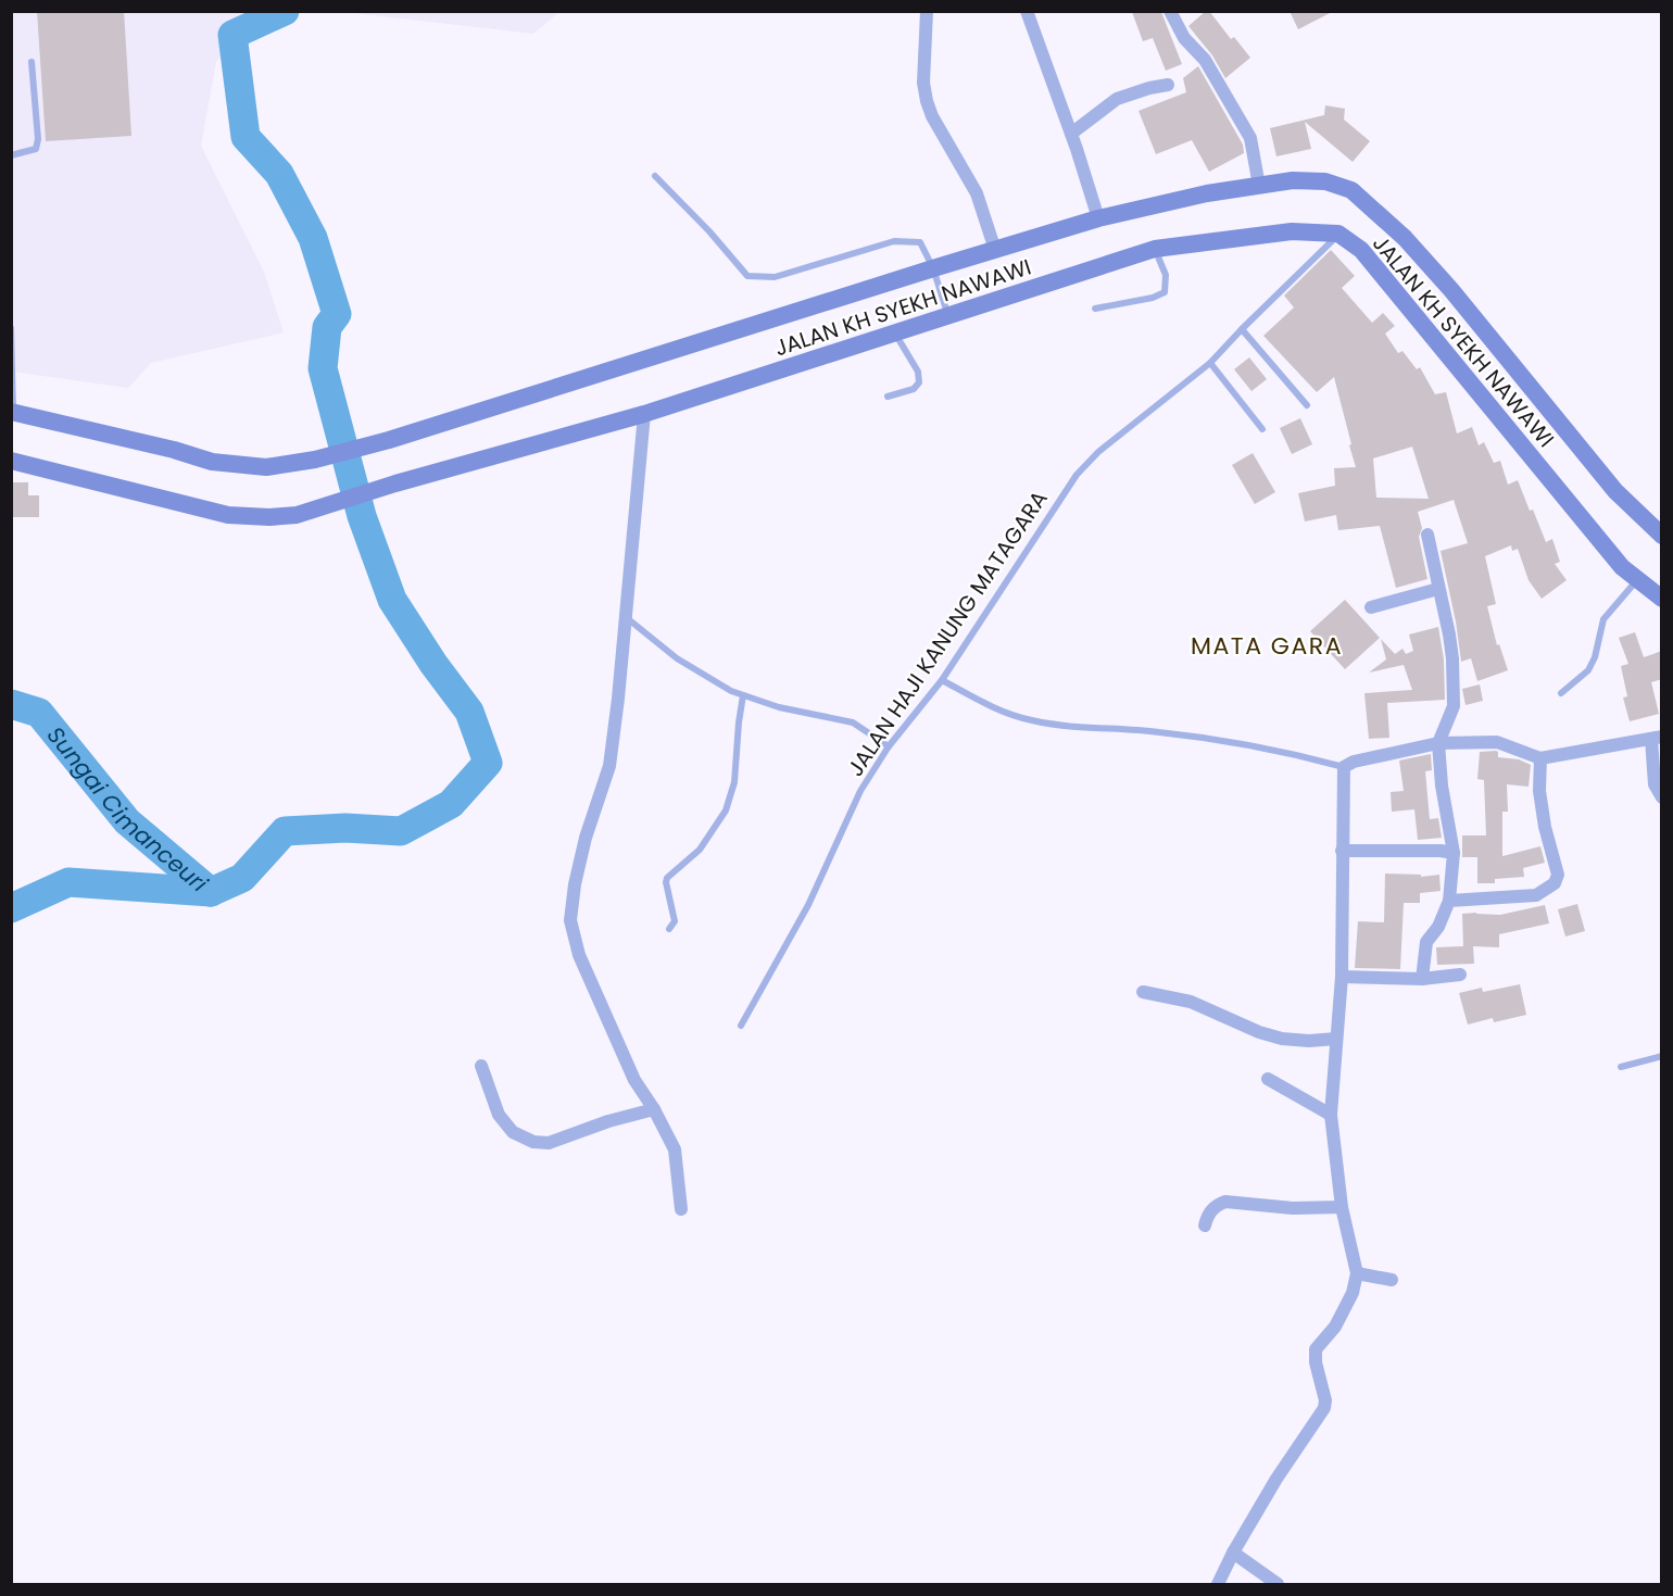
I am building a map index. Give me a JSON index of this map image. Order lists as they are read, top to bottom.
{
  "streets": {
    "main road": ["JALAN KH SYEKH NAWAWI"],
    "lane": ["JALAN HAJI KANUNG MATAGARA"]
  },
  "crossings": [
    ["JALAN KH SYEKH NAWAWI", "JALAN HAJI KANUNG MATAGARA"]
  ],
  "districts": ["MATA GARA"],
  "water": ["Sungai Cimanceuri"]
}
